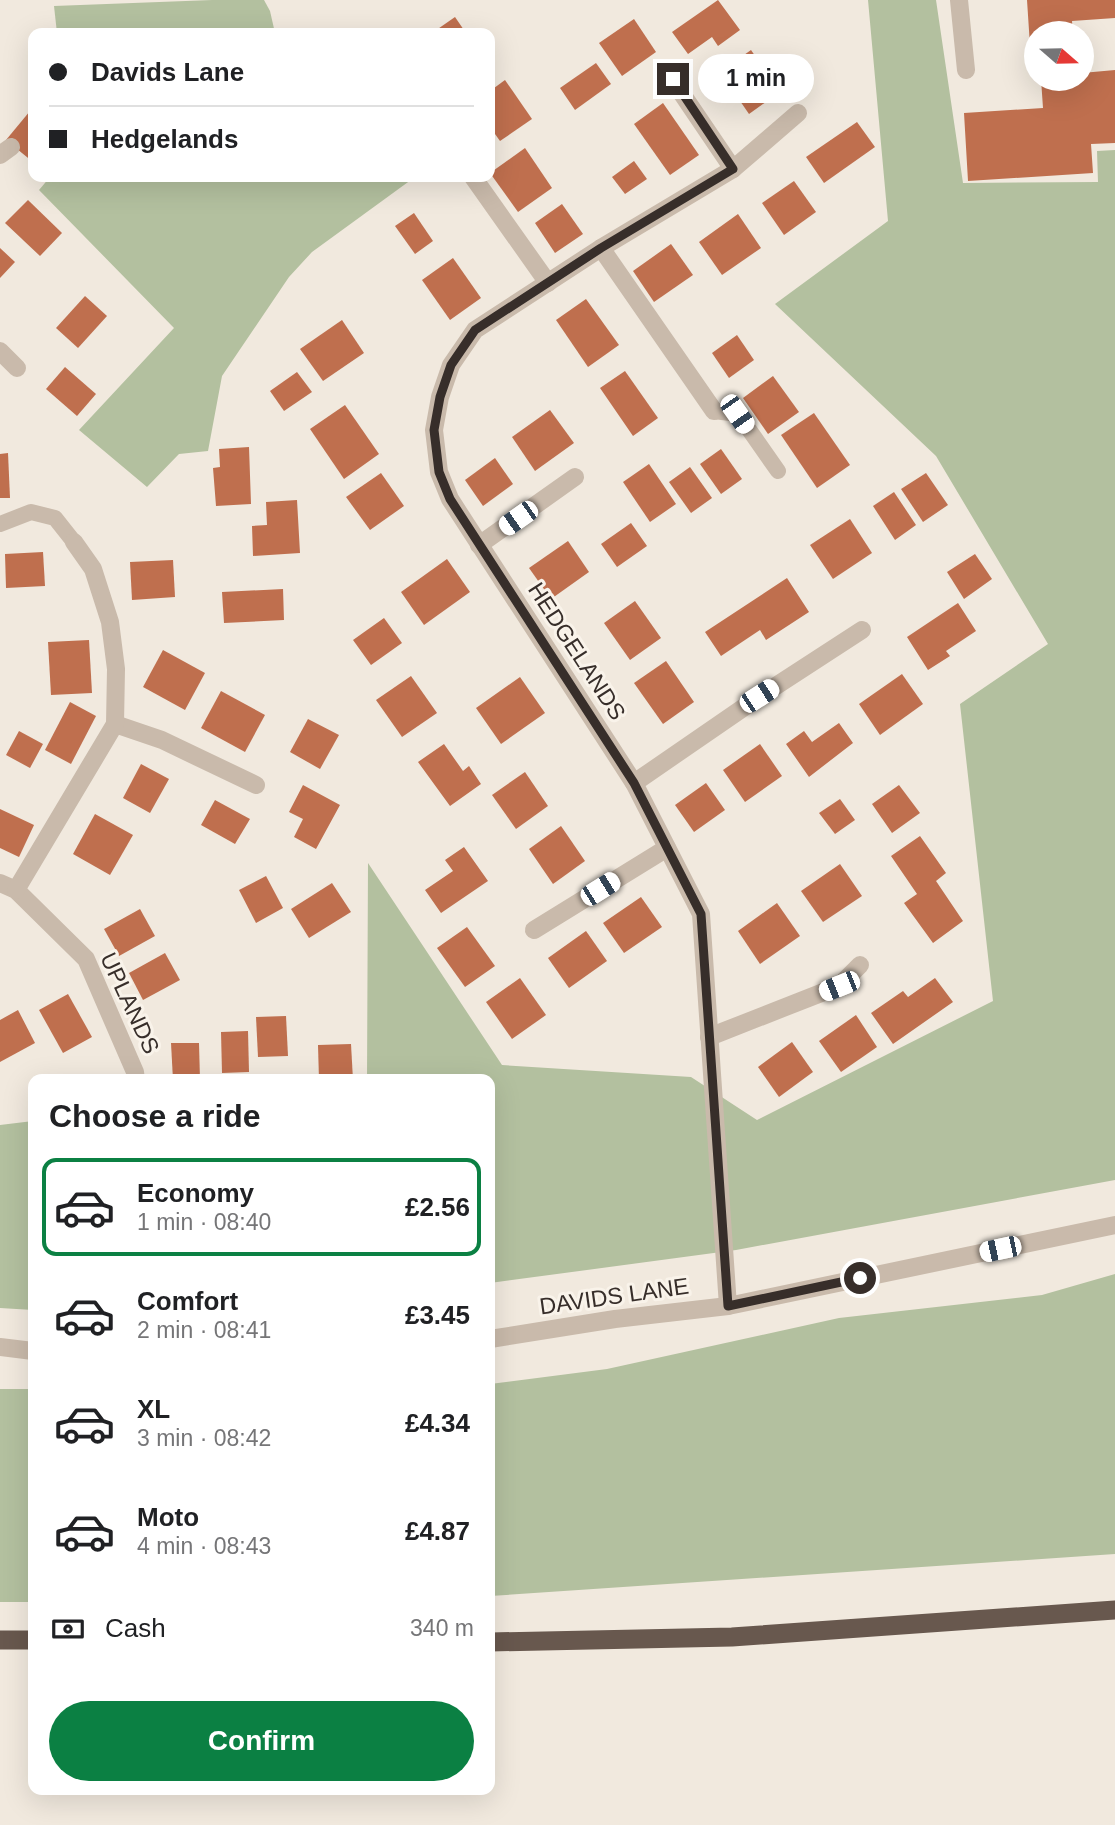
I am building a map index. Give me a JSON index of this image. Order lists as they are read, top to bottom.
{
  "streets": {
    "street": ["HEDGELANDS", "UPLANDS", "DAVIDS LANE"]
  },
  "crossings": [
    ["HEDGELANDS", "DAVIDS LANE"]
  ],
  "north": "right",
  "page": {
    "banner": ["Davids Lane", "Hedgelands"],
    "bubble": "1 min",
    "heading": "Choose a ride",
    "list": [
      {
        "name": "Economy",
        "note": "1 min · 08:40",
        "value": "£2.56"
      },
      {
        "name": "Comfort",
        "note": "2 min · 08:41",
        "value": "£3.45"
      },
      {
        "name": "XL",
        "note": "3 min · 08:42",
        "value": "£4.34"
      },
      {
        "name": "Moto",
        "note": "4 min · 08:43",
        "value": "£4.87"
      }
    ],
    "pay": ["Cash", "340 m"],
    "buttons": "Confirm"
  }
}
